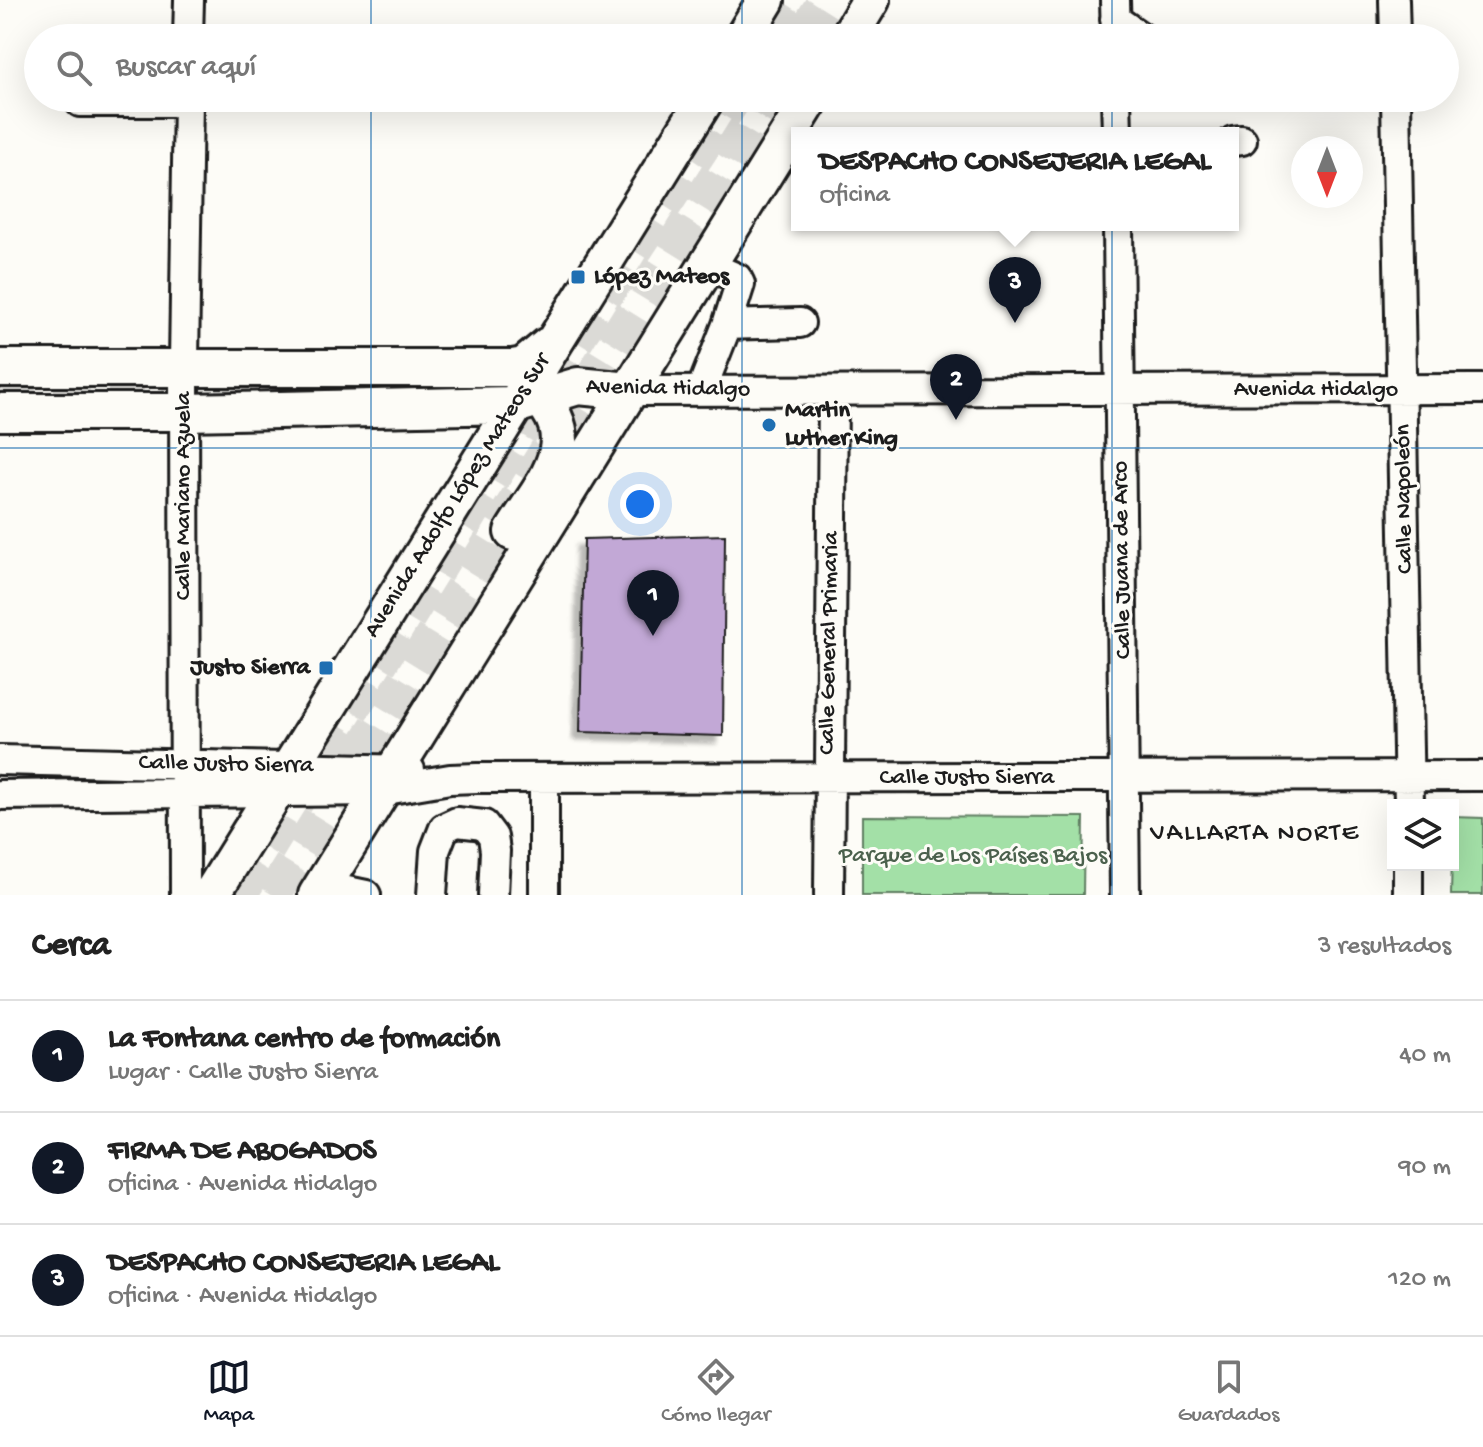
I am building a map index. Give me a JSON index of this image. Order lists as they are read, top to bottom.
{
  "streets": {
    "main road": ["Avenida Hidalgo", "Avenida Adolfo López Mateos Sur"],
    "street": [
      "Calle Mariano Azuela",
      "Calle Napoleón",
      "Calle Juana de Arco",
      "Calle General Primaria",
      "Calle Justo Sierra"
    ]
  },
  "crossings": [
    ["Avenida Hidalgo", "Calle Mariano Azuela"],
    ["Avenida Hidalgo", "Avenida Adolfo López Mateos Sur"],
    ["Avenida Hidalgo", "Calle Napoleón"],
    ["Avenida Hidalgo", "Calle Juana de Arco"],
    ["Avenida Hidalgo", "Calle General Primaria"],
    ["Calle Mariano Azuela", "Calle Justo Sierra"],
    ["Avenida Adolfo López Mateos Sur", "Calle Justo Sierra"],
    ["Calle Napoleón", "Calle Justo Sierra"],
    ["Calle Juana de Arco", "Calle Justo Sierra"],
    ["Calle General Primaria", "Calle Justo Sierra"]
  ],
  "districts": ["VALLARTA NORTE"],
  "parks": ["Parque de Los Países Bajos"],
  "places": {
    "transit": ["López Mateos", "Justo Sierra"],
    "other": ["Martin Luther King"]
  },
  "north": "bottom",
  "page": {
    "search": "Buscar aquí",
    "popup": ["DESPACHO CONSEJERIA LEGAL", "Oficina"],
    "pins": ["3", "2", "1"],
    "heading": ["Cerca", "3 resultados"],
    "list": [
      {
        "mark": "1",
        "name": "La Fontana centro de formación",
        "note": "Lugar · Calle Justo Sierra",
        "value": "40 m"
      },
      {
        "mark": "2",
        "name": "FIRMA DE ABOGADOS",
        "note": "Oficina · Avenida Hidalgo",
        "value": "90 m"
      },
      {
        "mark": "3",
        "name": "DESPACHO CONSEJERIA LEGAL",
        "note": "Oficina · Avenida Hidalgo",
        "value": "120 m"
      }
    ],
    "nav": ["Mapa", "Cómo llegar", "Guardados"]
  }
}
